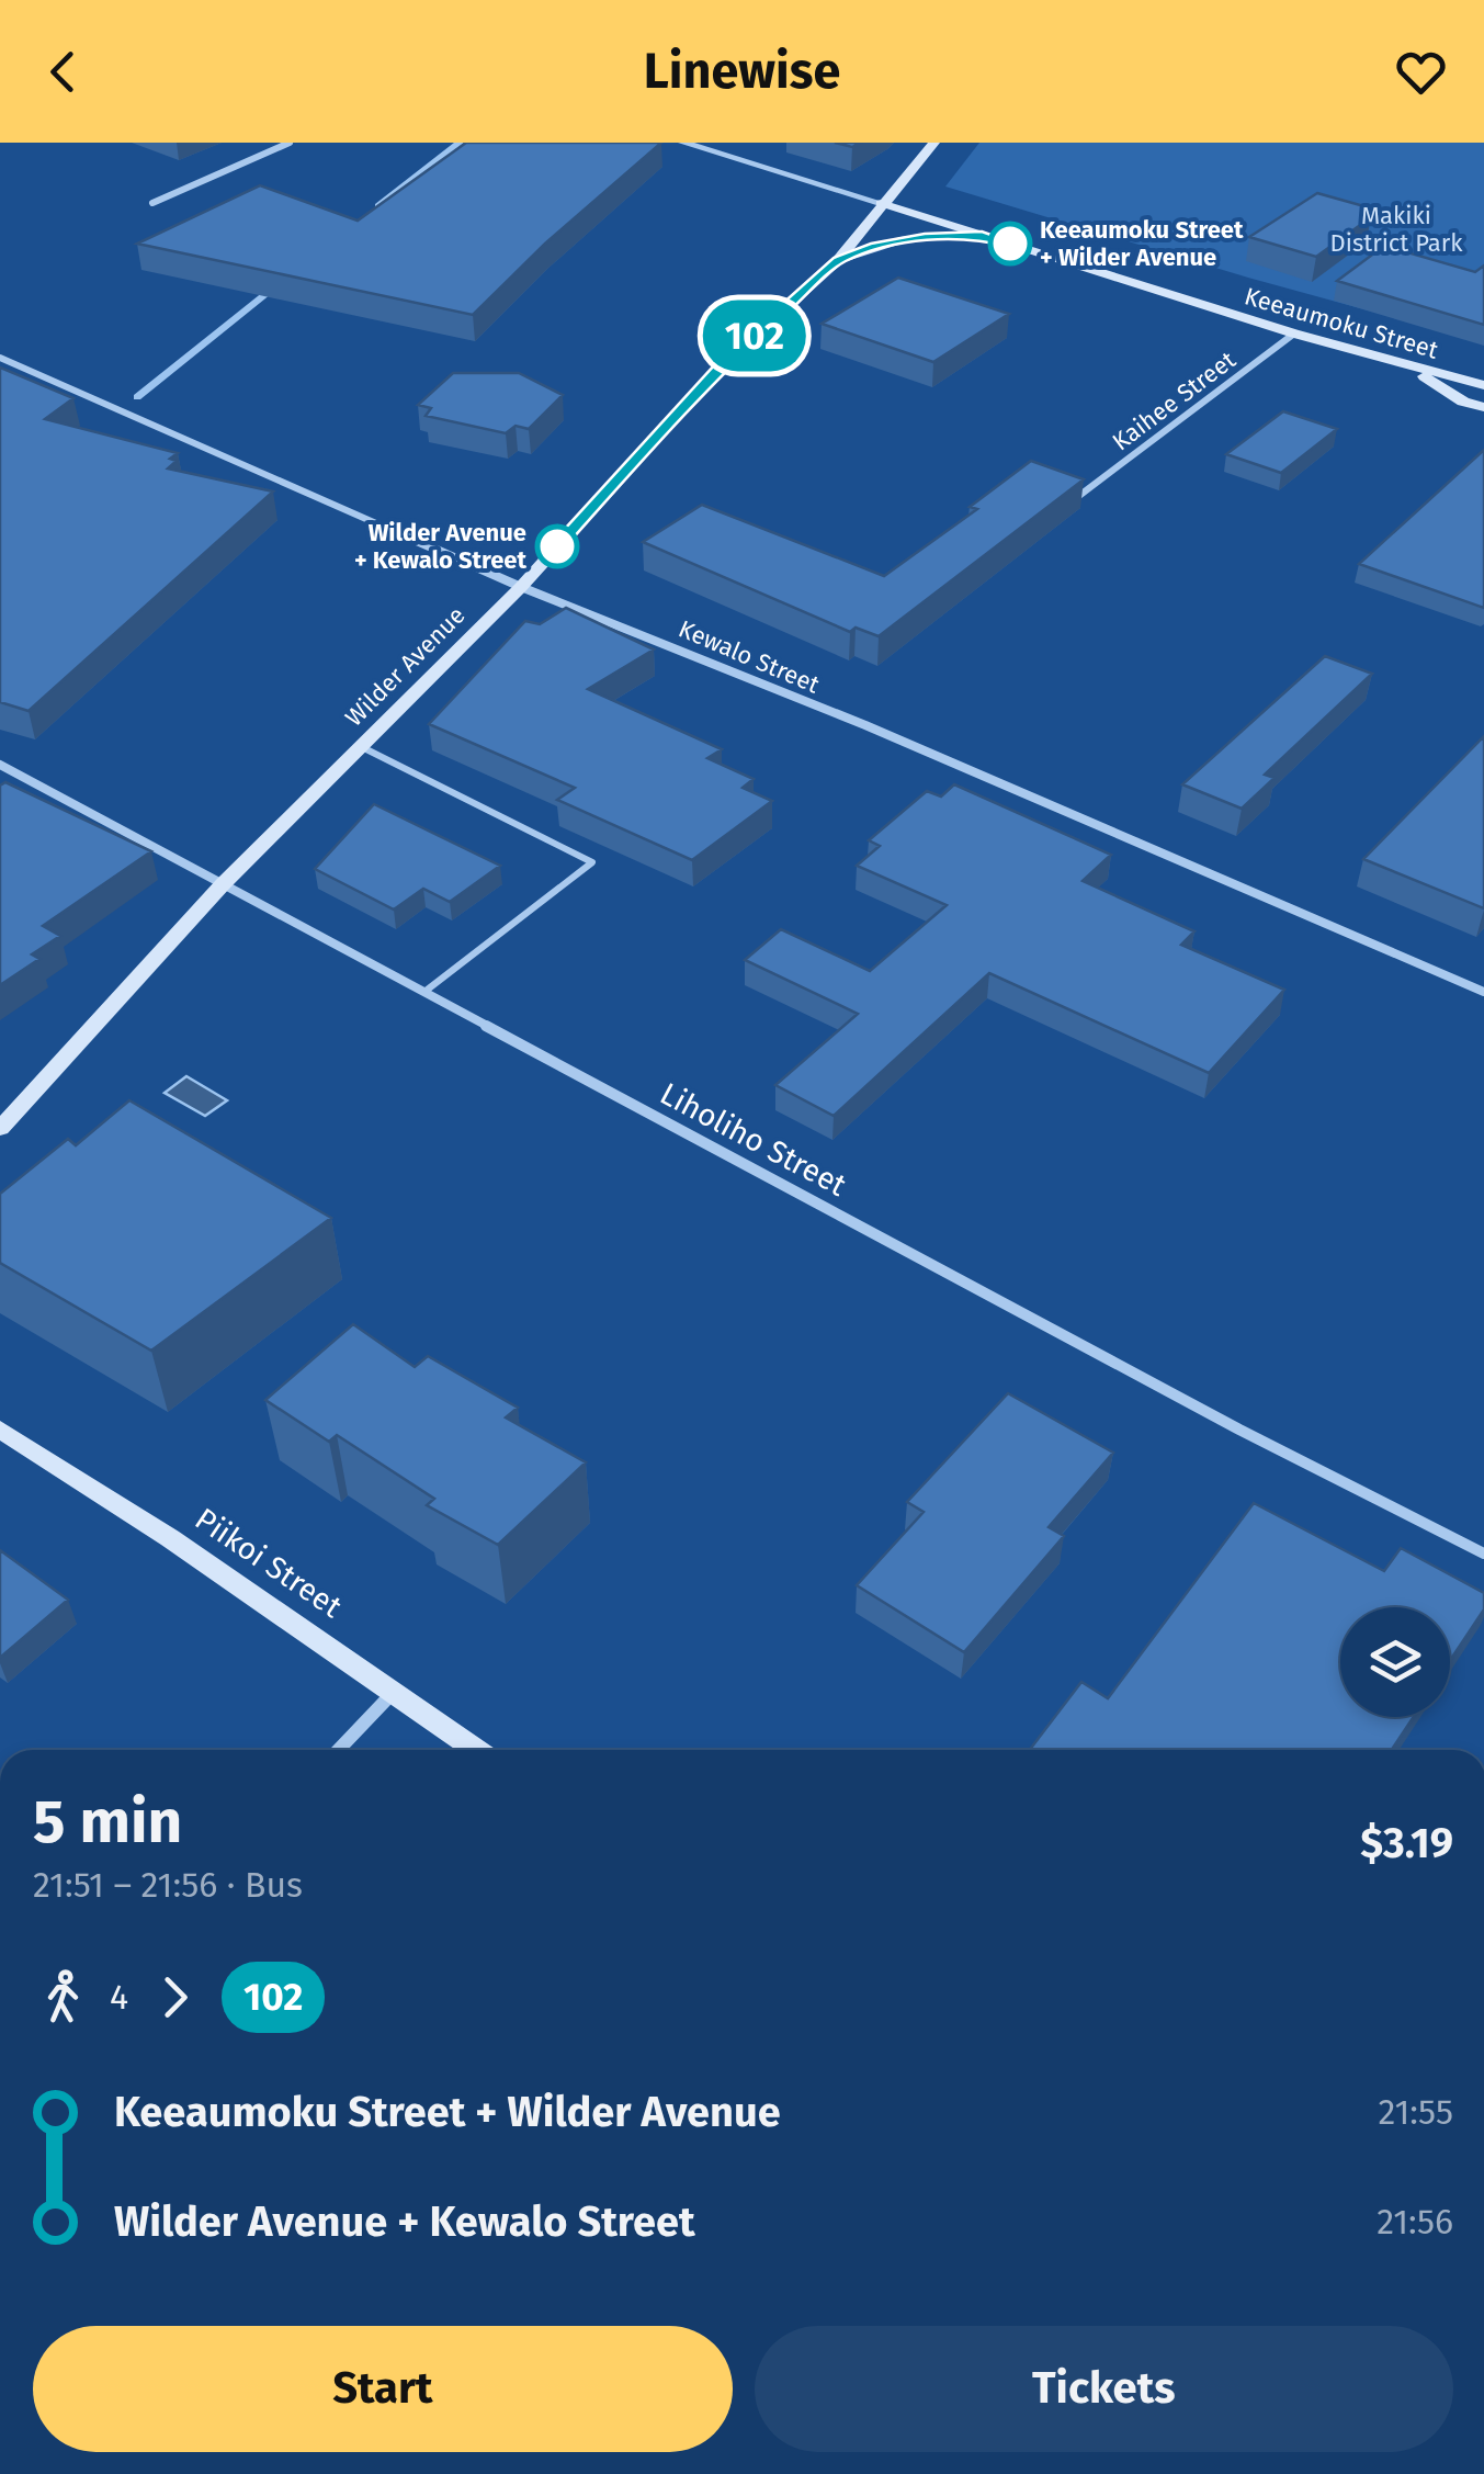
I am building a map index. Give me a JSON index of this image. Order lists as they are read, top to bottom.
{
  "streets": {
    "main road": ["Keeaumoku Street", "Wilder Avenue", "Piikoi Street"],
    "street": ["Kaihee Street", "Kewalo Street", "Liholiho Street"]
  },
  "crossings": [
    ["Keeaumoku Street", "Kaihee Street"],
    ["Keeaumoku Street", "Wilder Avenue"],
    ["Kewalo Street", "Wilder Avenue"],
    ["Wilder Avenue", "Liholiho Street"]
  ],
  "parks": ["Makiki District Park"],
  "places": ["Keeaumoku Street + Wilder Avenue", "Wilder Avenue + Kewalo Street"],
  "lines": ["bus line 102"],
  "page": {
    "header": "Linewise",
    "on_map": "102",
    "heading": ["5 min", "21:51 – 21:56 · Bus", "$3.19"],
    "legs": ["4", "102"],
    "list": [
      {
        "name": "Keeaumoku Street + Wilder Avenue",
        "value": "21:55"
      },
      {
        "name": "Wilder Avenue + Kewalo Street",
        "value": "21:56"
      }
    ],
    "buttons": ["Start", "Tickets"]
  }
}
